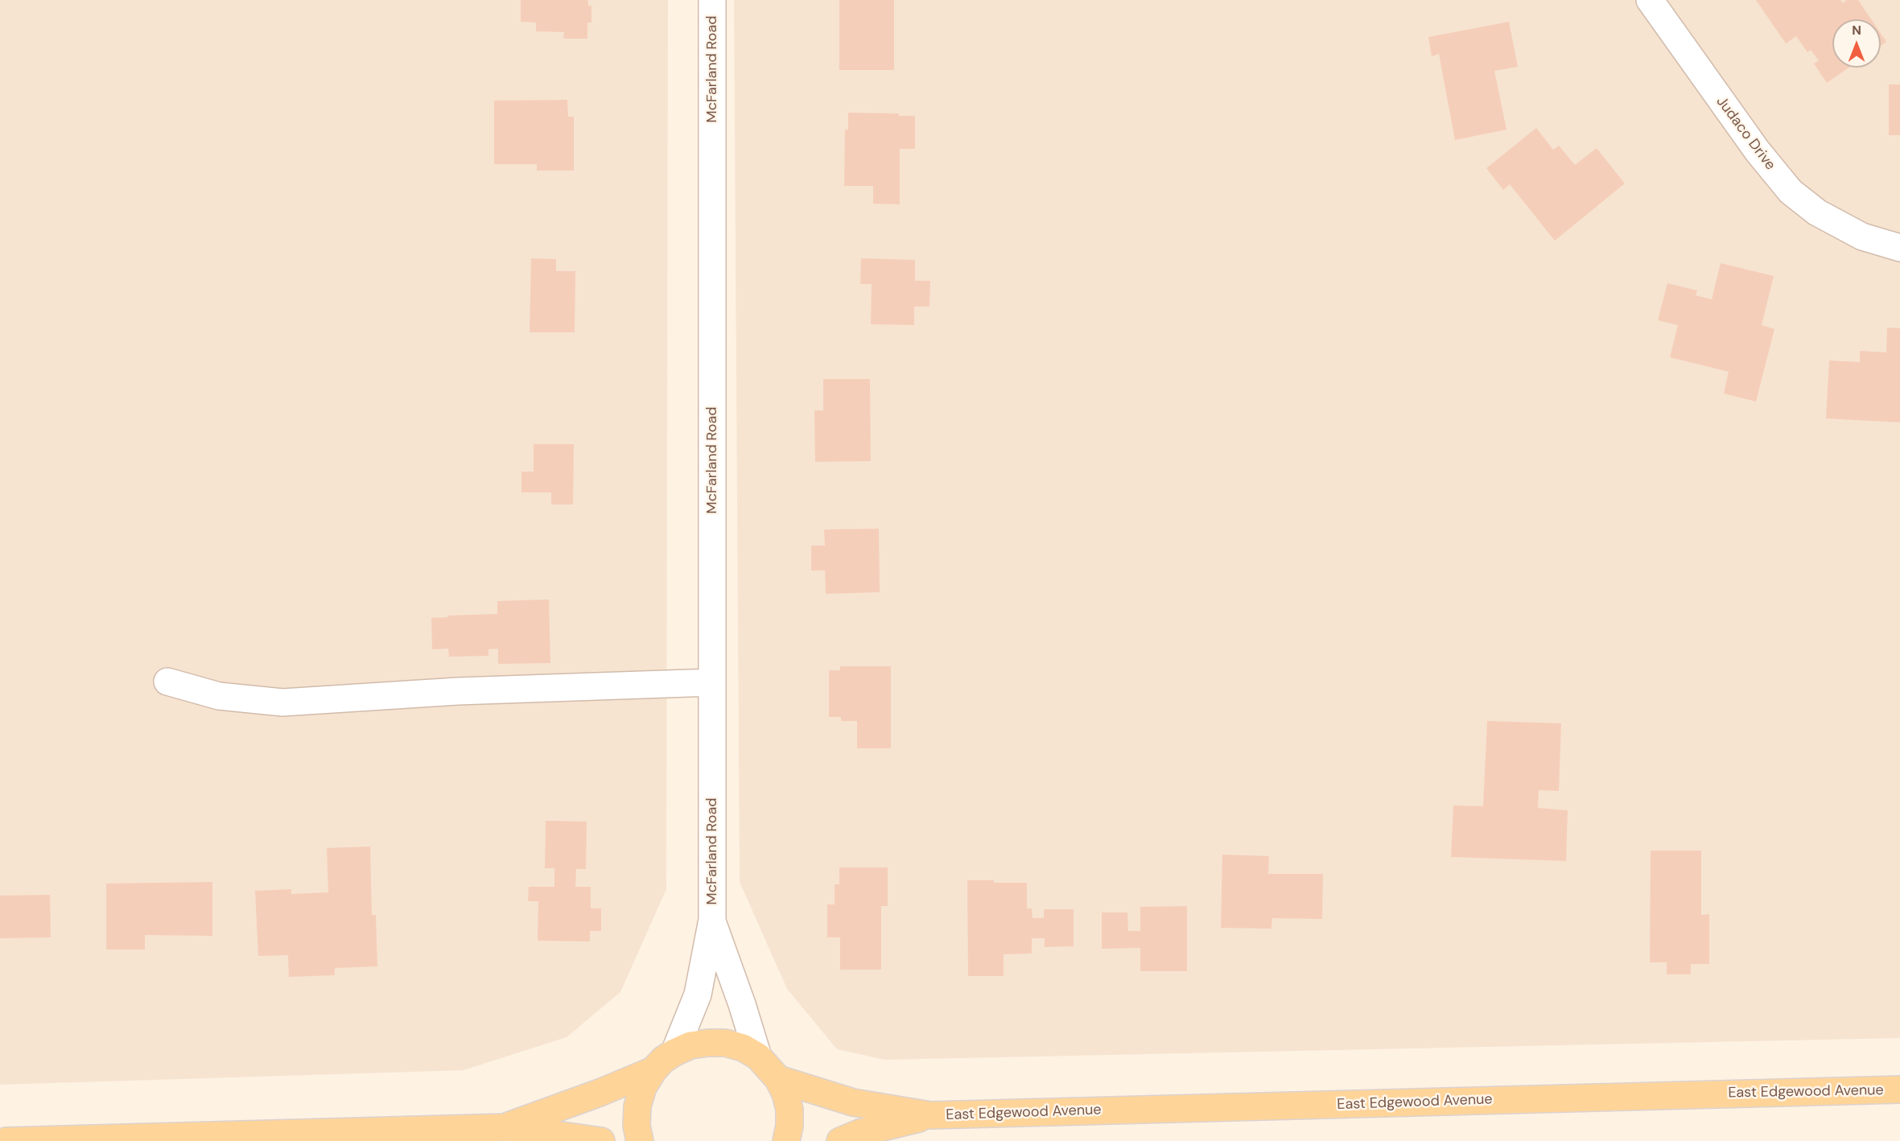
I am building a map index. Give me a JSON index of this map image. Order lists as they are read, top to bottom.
{
  "streets": {
    "main road": ["East Edgewood Avenue"],
    "street": ["McFarland Road", "Judaco Drive"]
  },
  "crossings": [
    ["McFarland Road", "East Edgewood Avenue"]
  ],
  "north": "top"
}
